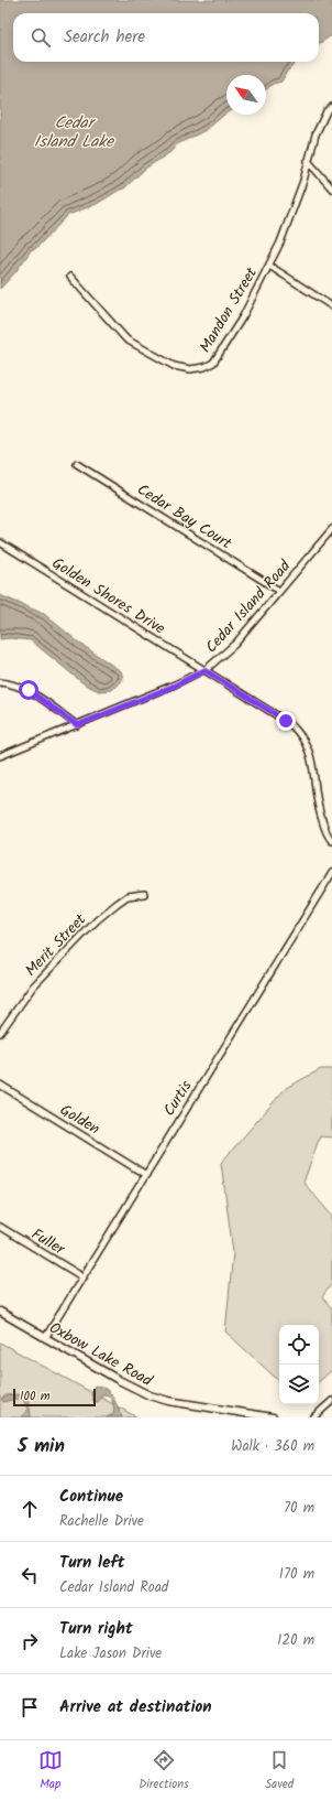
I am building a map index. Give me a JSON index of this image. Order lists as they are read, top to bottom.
{
  "streets": {
    "street": [
      "Mandon Street",
      "Cedar Bay Court",
      "Golden Shores Drive",
      "Cedar Island Road",
      "Merit Street",
      "Curtis",
      "Golden",
      "Fuller",
      "Oxbow Lake Road"
    ]
  },
  "crossings": [
    ["Cedar Bay Court", "Cedar Island Road"],
    ["Golden Shores Drive", "Cedar Island Road"],
    ["Curtis", "Golden"],
    ["Curtis", "Fuller"],
    ["Curtis", "Oxbow Lake Road"]
  ],
  "water": ["Cedar Island Lake"],
  "scale_bar": "100 m",
  "north": "top left",
  "page": {
    "search": "Search here",
    "scale": "100 m",
    "heading": ["5 min", "Walk · 360 m"],
    "list": [
      ["Continue", "Rachelle Drive", "70 m"],
      ["Turn left", "Cedar Island Road", "170 m"],
      ["Turn right", "Lake Jason Drive", "120 m"],
      "Arrive at destination"
    ],
    "nav": ["Map", "Directions", "Saved"]
  }
}
